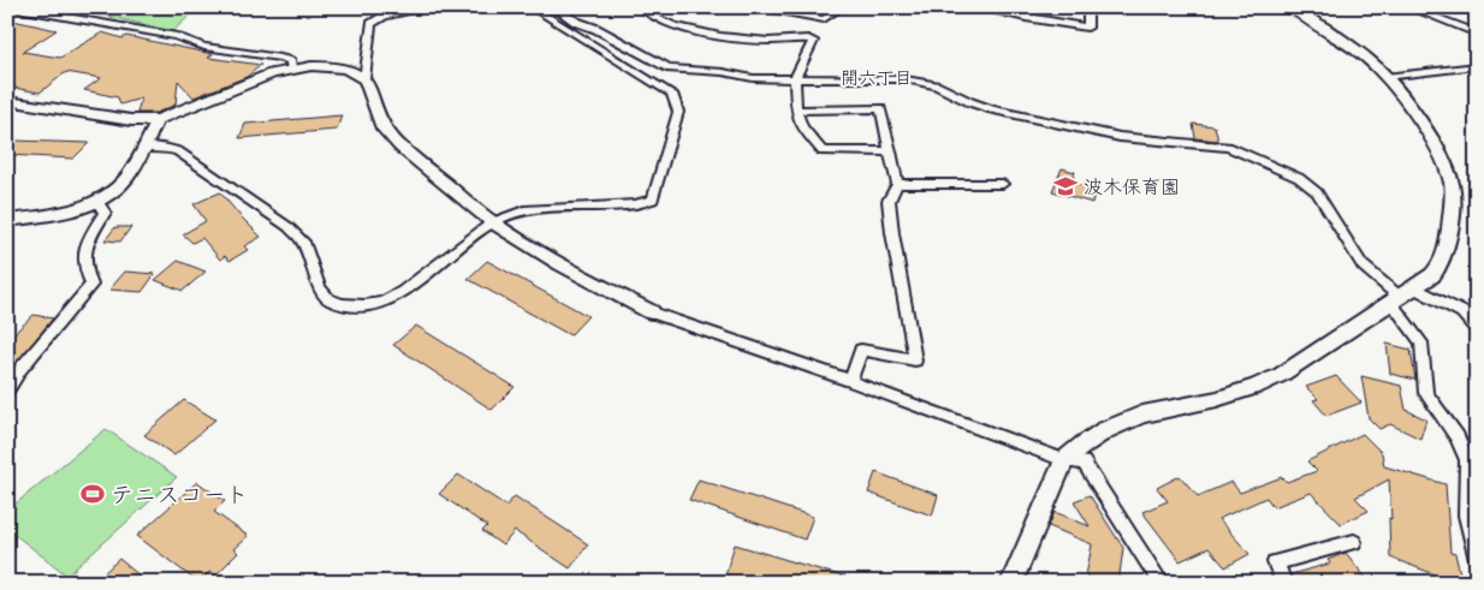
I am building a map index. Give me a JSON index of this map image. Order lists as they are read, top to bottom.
{
  "districts": ["開六丁目"],
  "places": {
    "school or university": ["波木保育園"],
    "sports": ["テニスコート"]
  }
}
